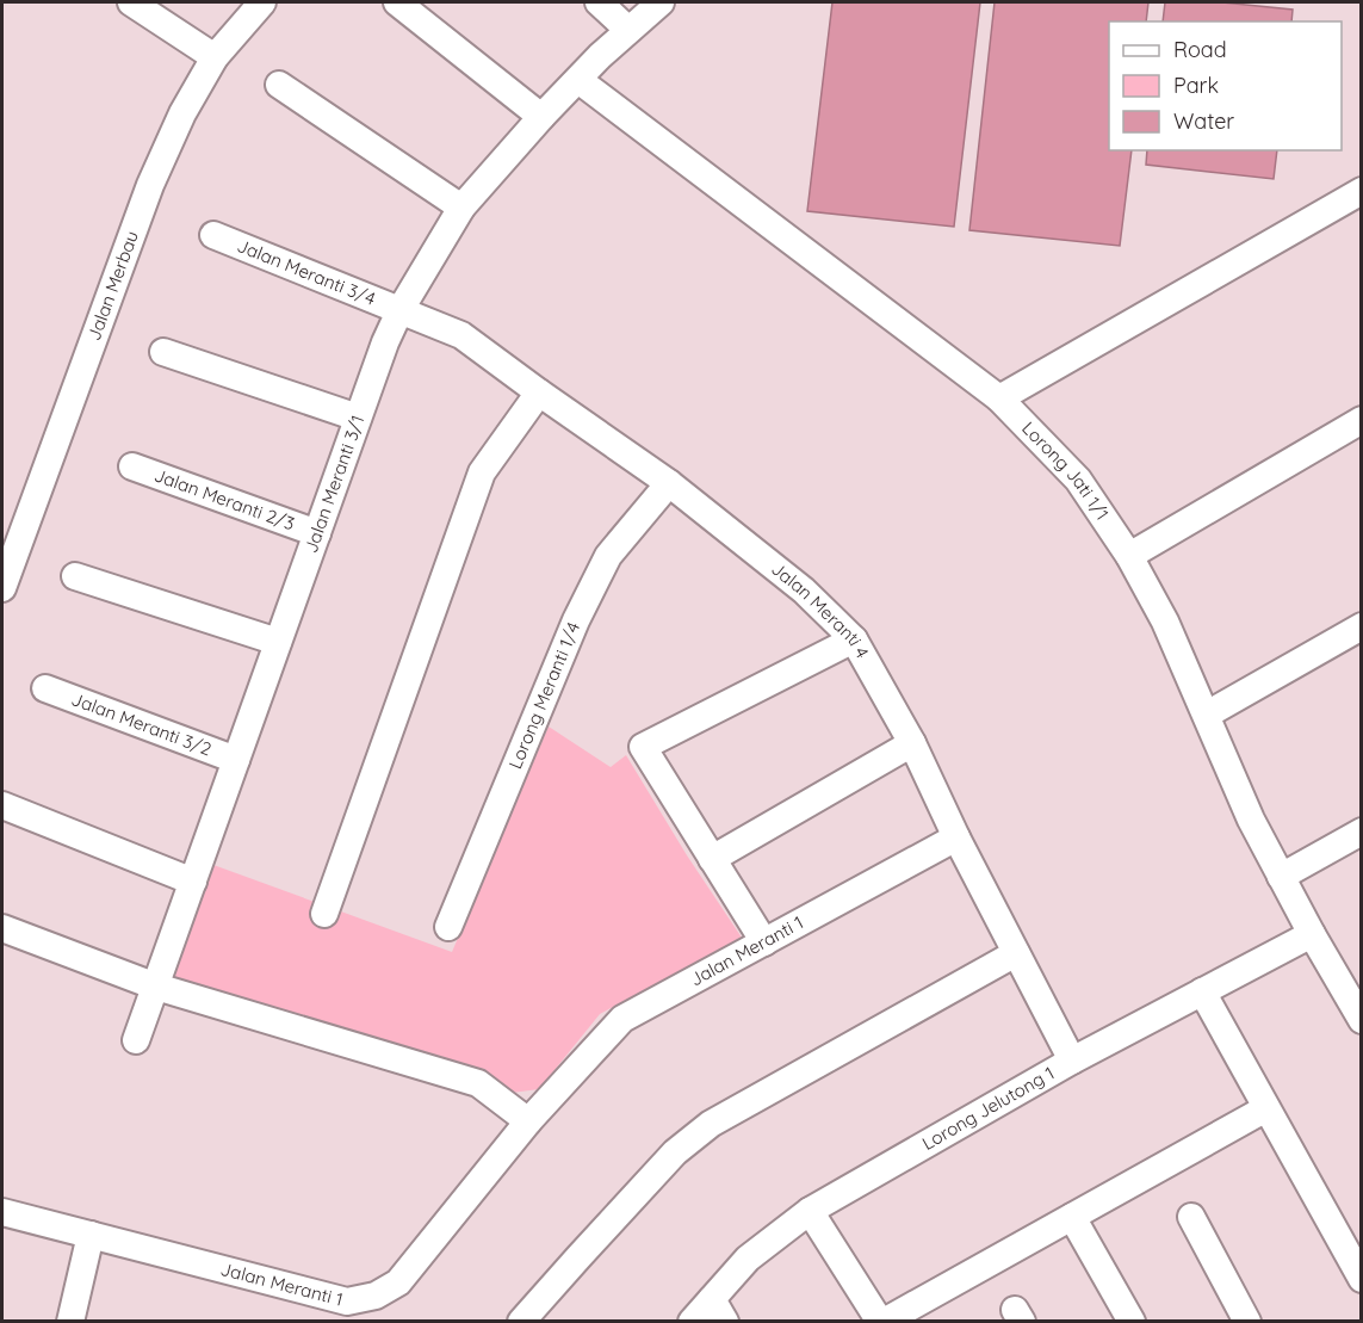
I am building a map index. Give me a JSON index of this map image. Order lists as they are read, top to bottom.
{
  "streets": {
    "street": [
      "Jalan Meranti 3/4",
      "Jalan Merbau",
      "Lorong Jati 1/1",
      "Jalan Meranti 3/1",
      "Jalan Meranti 2/3",
      "Jalan Meranti 4",
      "Lorong Meranti 1/4",
      "Jalan Meranti 3/2",
      "Jalan Meranti 1",
      "Lorong Jelutong 1"
    ]
  },
  "crossings": [
    ["Jalan Meranti 3/4", "Jalan Meranti 3/1"],
    ["Jalan Meranti 3/4", "Jalan Meranti 4"],
    ["Lorong Jati 1/1", "Jalan Meranti 3/1"],
    ["Lorong Jati 1/1", "Lorong Jelutong 1"],
    ["Jalan Meranti 3/1", "Jalan Meranti 2/3"],
    ["Jalan Meranti 3/1", "Jalan Meranti 4"],
    ["Jalan Meranti 3/1", "Jalan Meranti 3/2"],
    ["Jalan Meranti 4", "Lorong Meranti 1/4"],
    ["Jalan Meranti 4", "Jalan Meranti 1"],
    ["Jalan Meranti 4", "Lorong Jelutong 1"]
  ],
  "legend": ["Road", "Park", "Water"]
}
